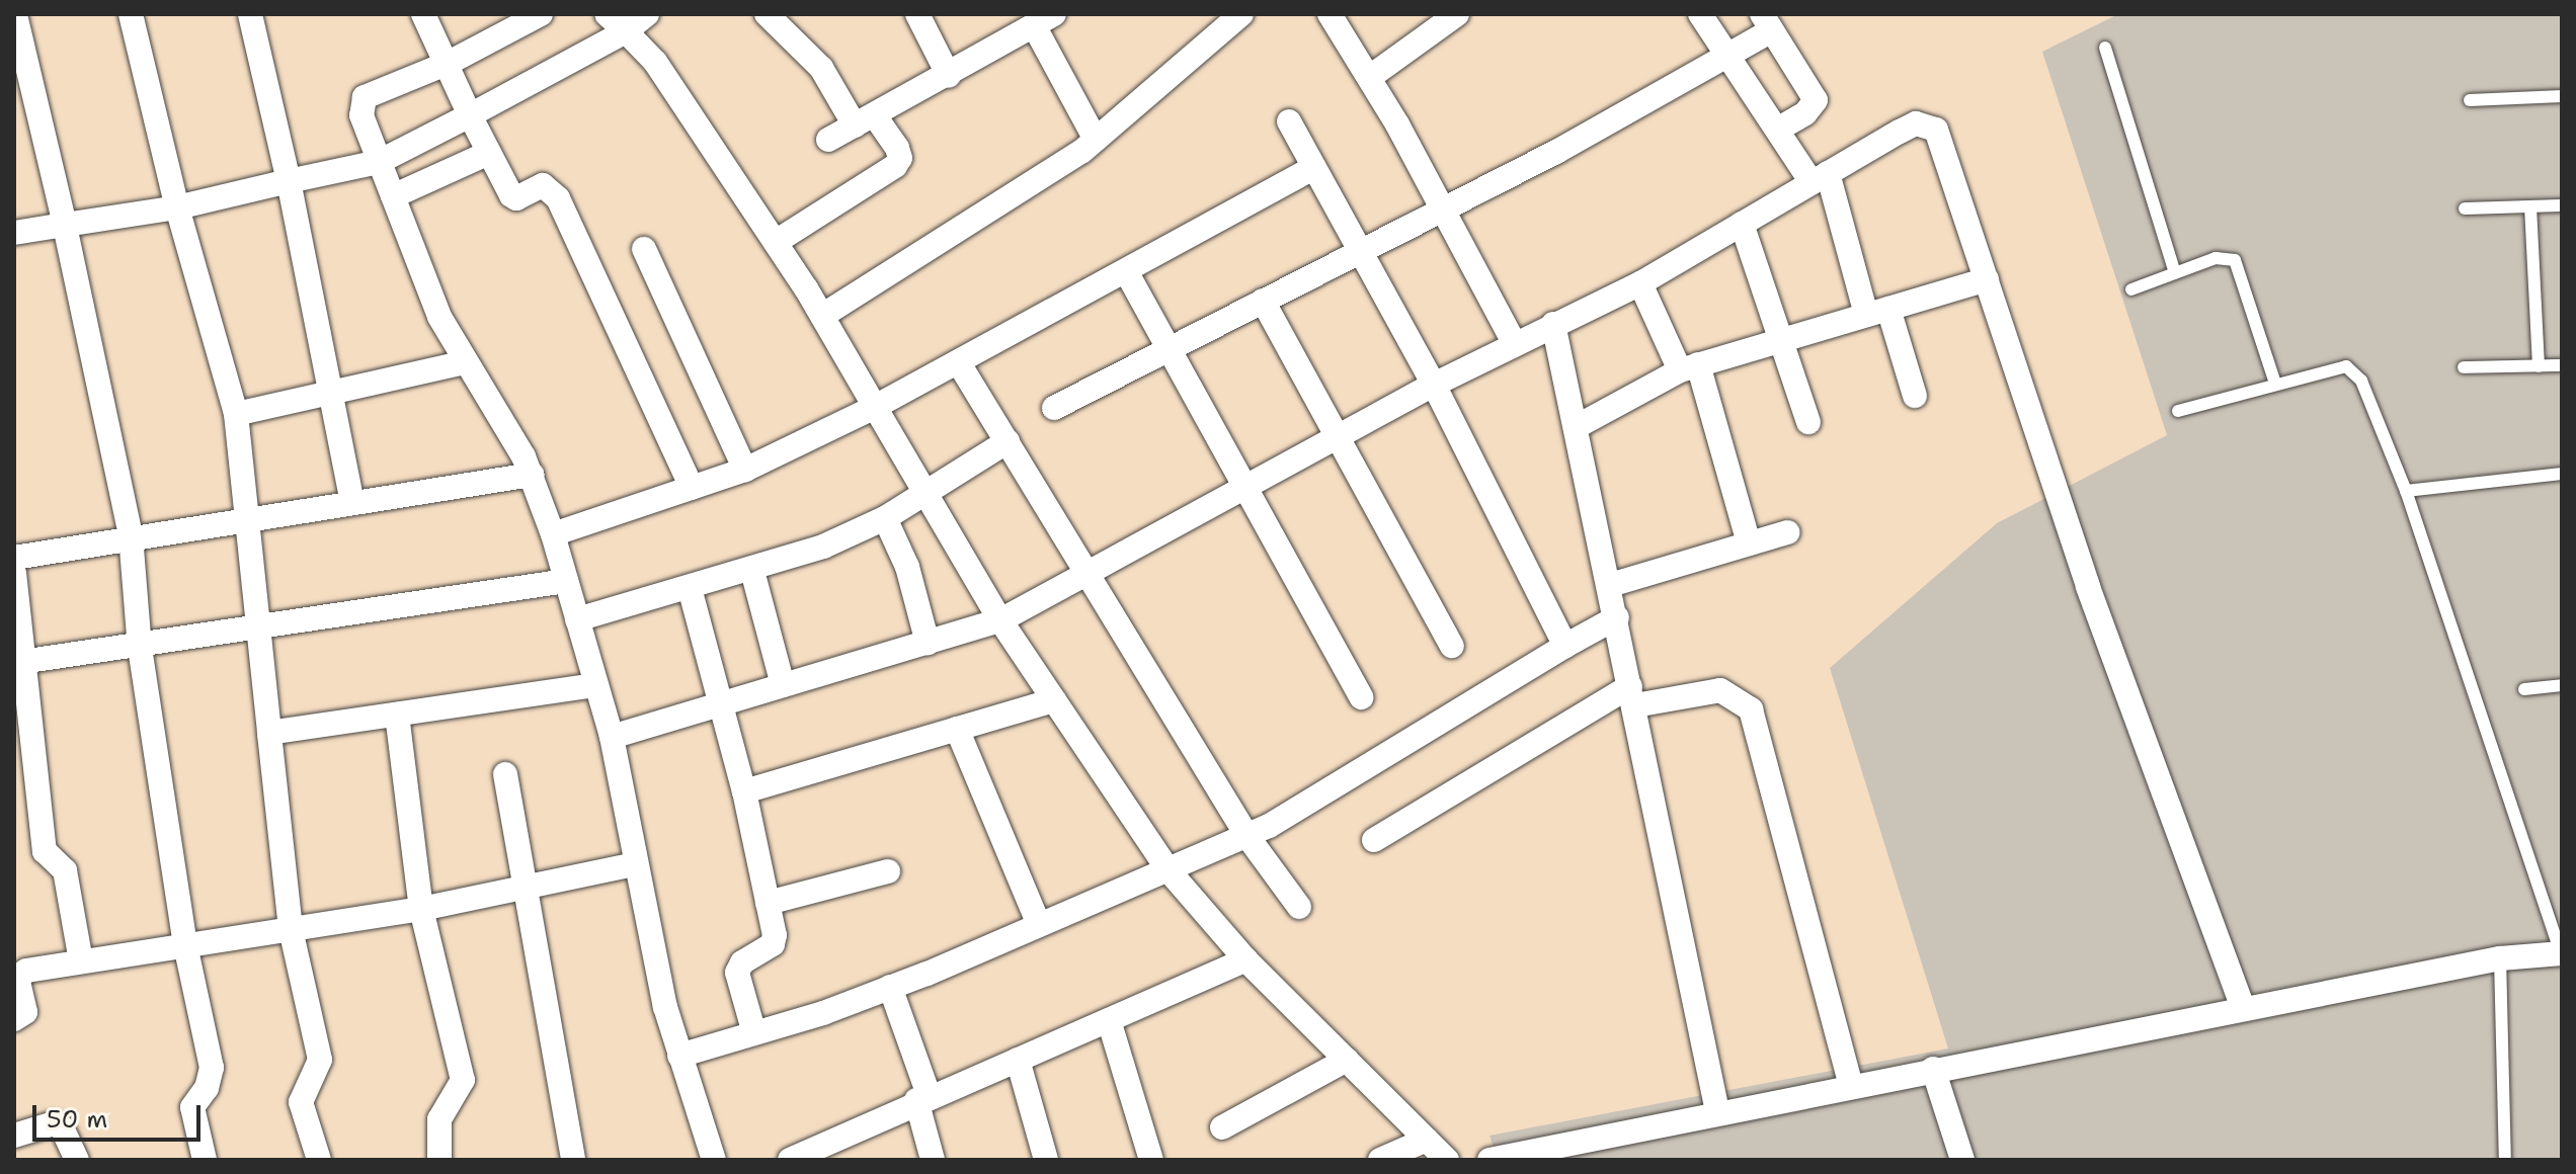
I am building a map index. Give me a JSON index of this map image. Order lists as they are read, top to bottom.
{
  "scale_bar": "50 m"
}
